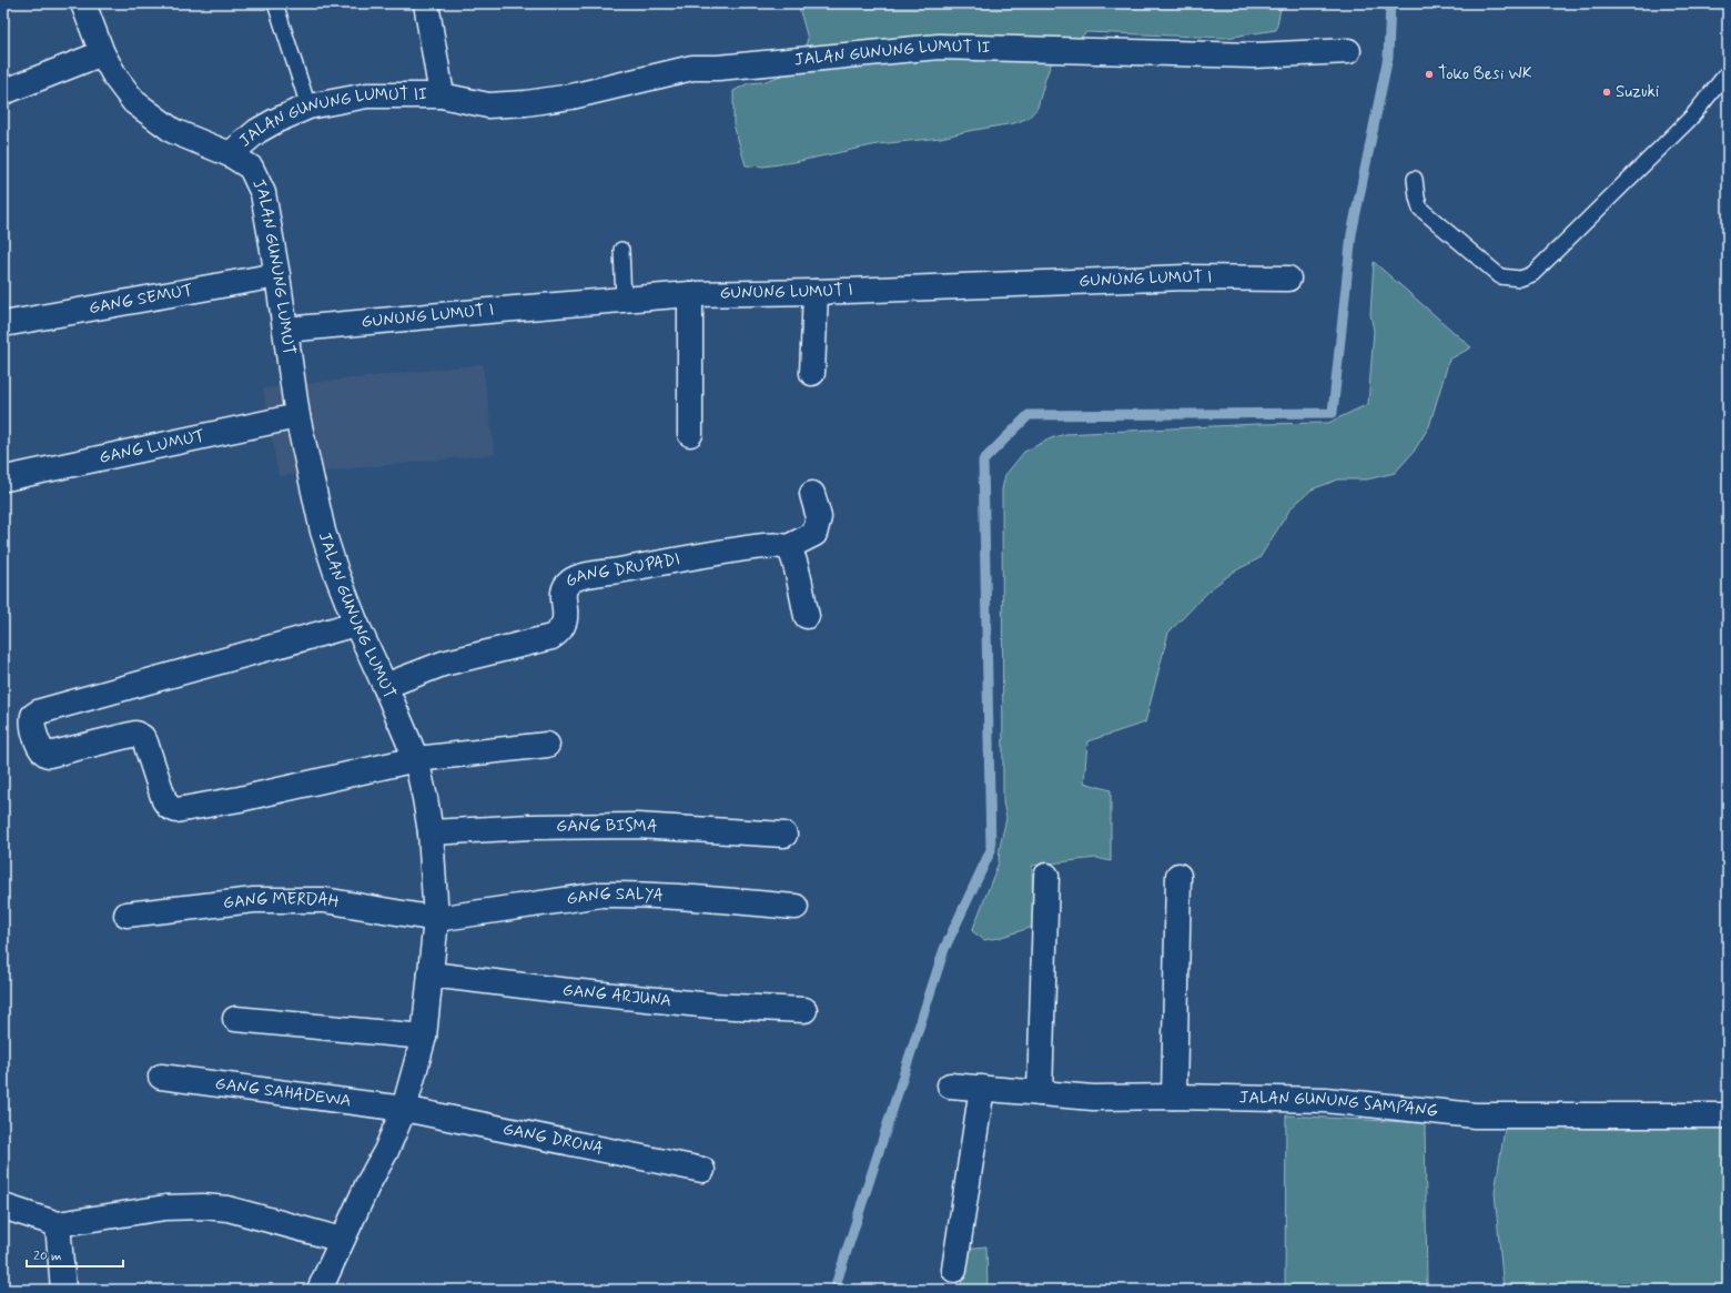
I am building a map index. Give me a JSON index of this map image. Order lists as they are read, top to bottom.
{
  "streets": {
    "street": [
      "JALAN GUNUNG LUMUT II",
      "JALAN GUNUNG LUMUT",
      "GUNUNG LUMUT I",
      "GANG SEMUT",
      "GANG LUMUT",
      "GANG DRUPADI",
      "GANG BISMA",
      "GANG SALYA",
      "GANG MERDAH",
      "GANG ARJUNA",
      "GANG SAHADEWA",
      "JALAN GUNUNG SAMPANG",
      "GANG DRONA"
    ]
  },
  "crossings": [
    ["JALAN GUNUNG LUMUT II", "JALAN GUNUNG LUMUT"],
    ["JALAN GUNUNG LUMUT", "GUNUNG LUMUT I"],
    ["JALAN GUNUNG LUMUT", "GANG SEMUT"],
    ["JALAN GUNUNG LUMUT", "GANG LUMUT"],
    ["JALAN GUNUNG LUMUT", "GANG DRUPADI"],
    ["JALAN GUNUNG LUMUT", "GANG BISMA"],
    ["JALAN GUNUNG LUMUT", "GANG SALYA"],
    ["JALAN GUNUNG LUMUT", "GANG MERDAH"],
    ["JALAN GUNUNG LUMUT", "GANG ARJUNA"],
    ["JALAN GUNUNG LUMUT", "GANG SAHADEWA"],
    ["JALAN GUNUNG LUMUT", "GANG DRONA"],
    ["GANG SALYA", "GANG MERDAH"],
    ["GANG SAHADEWA", "GANG DRONA"]
  ],
  "places": ["Toko Besi WK", "Suzuki"],
  "scale_bar": "20 m"
}
